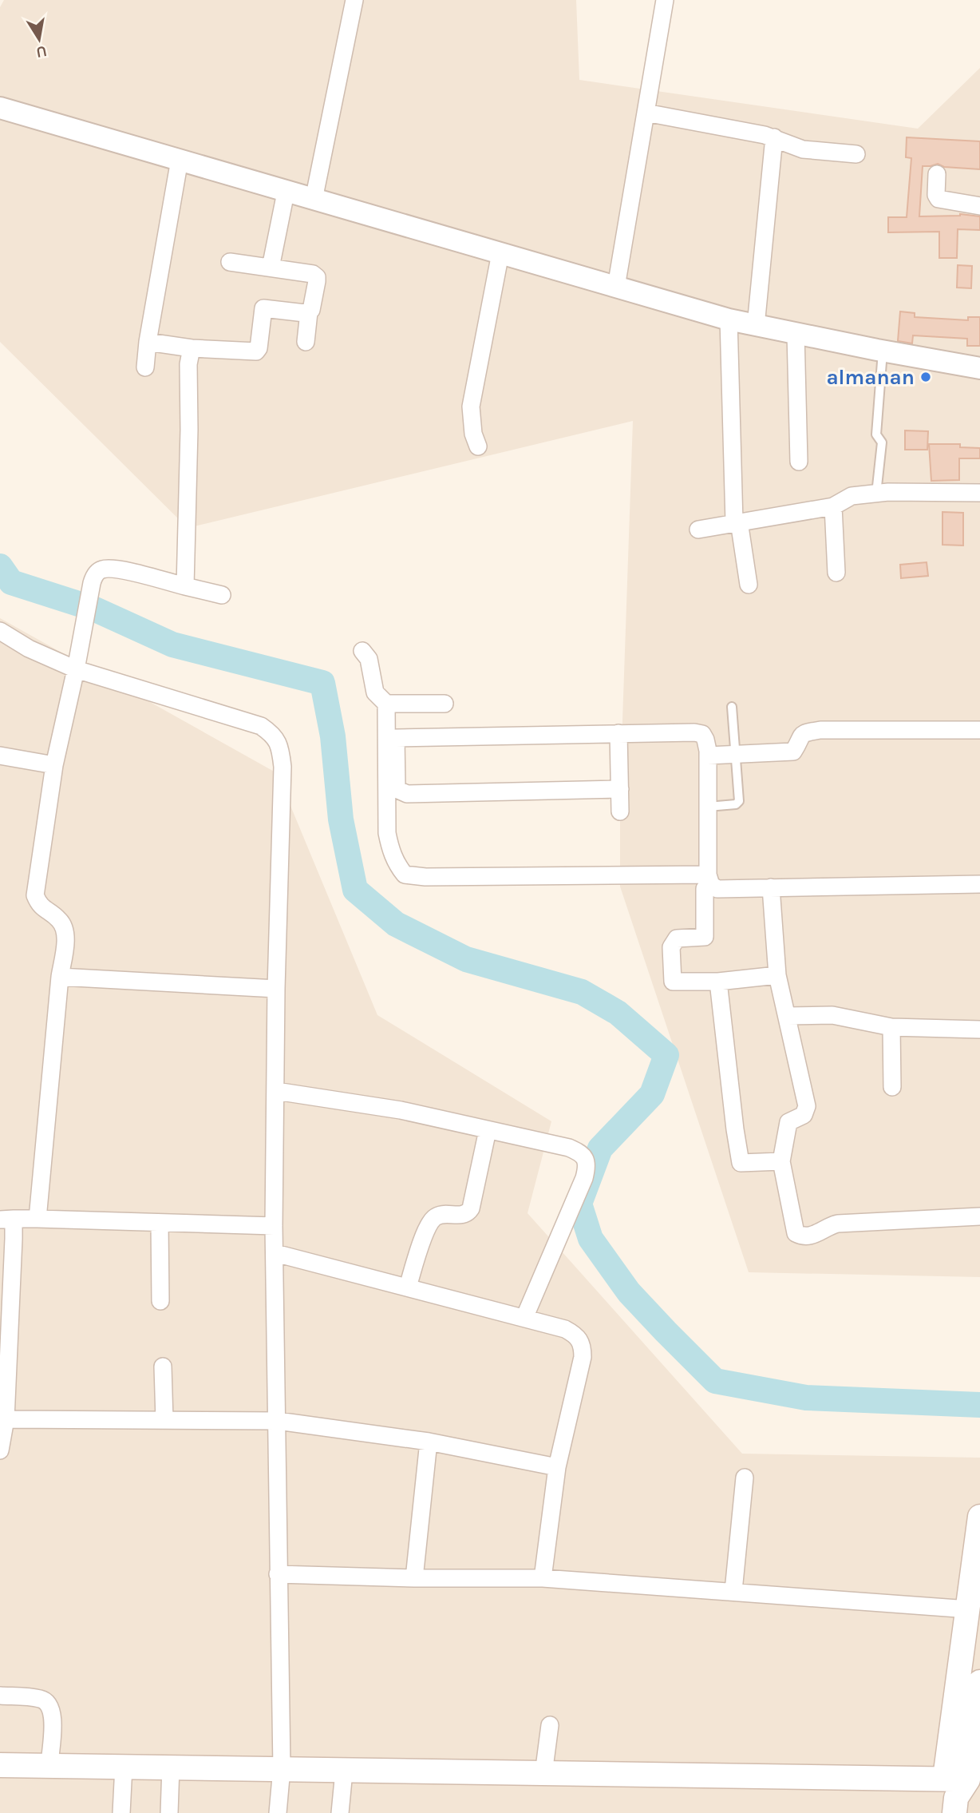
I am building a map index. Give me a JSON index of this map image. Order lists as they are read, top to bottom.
{
  "places": ["almanan"],
  "north": "bottom"
}
